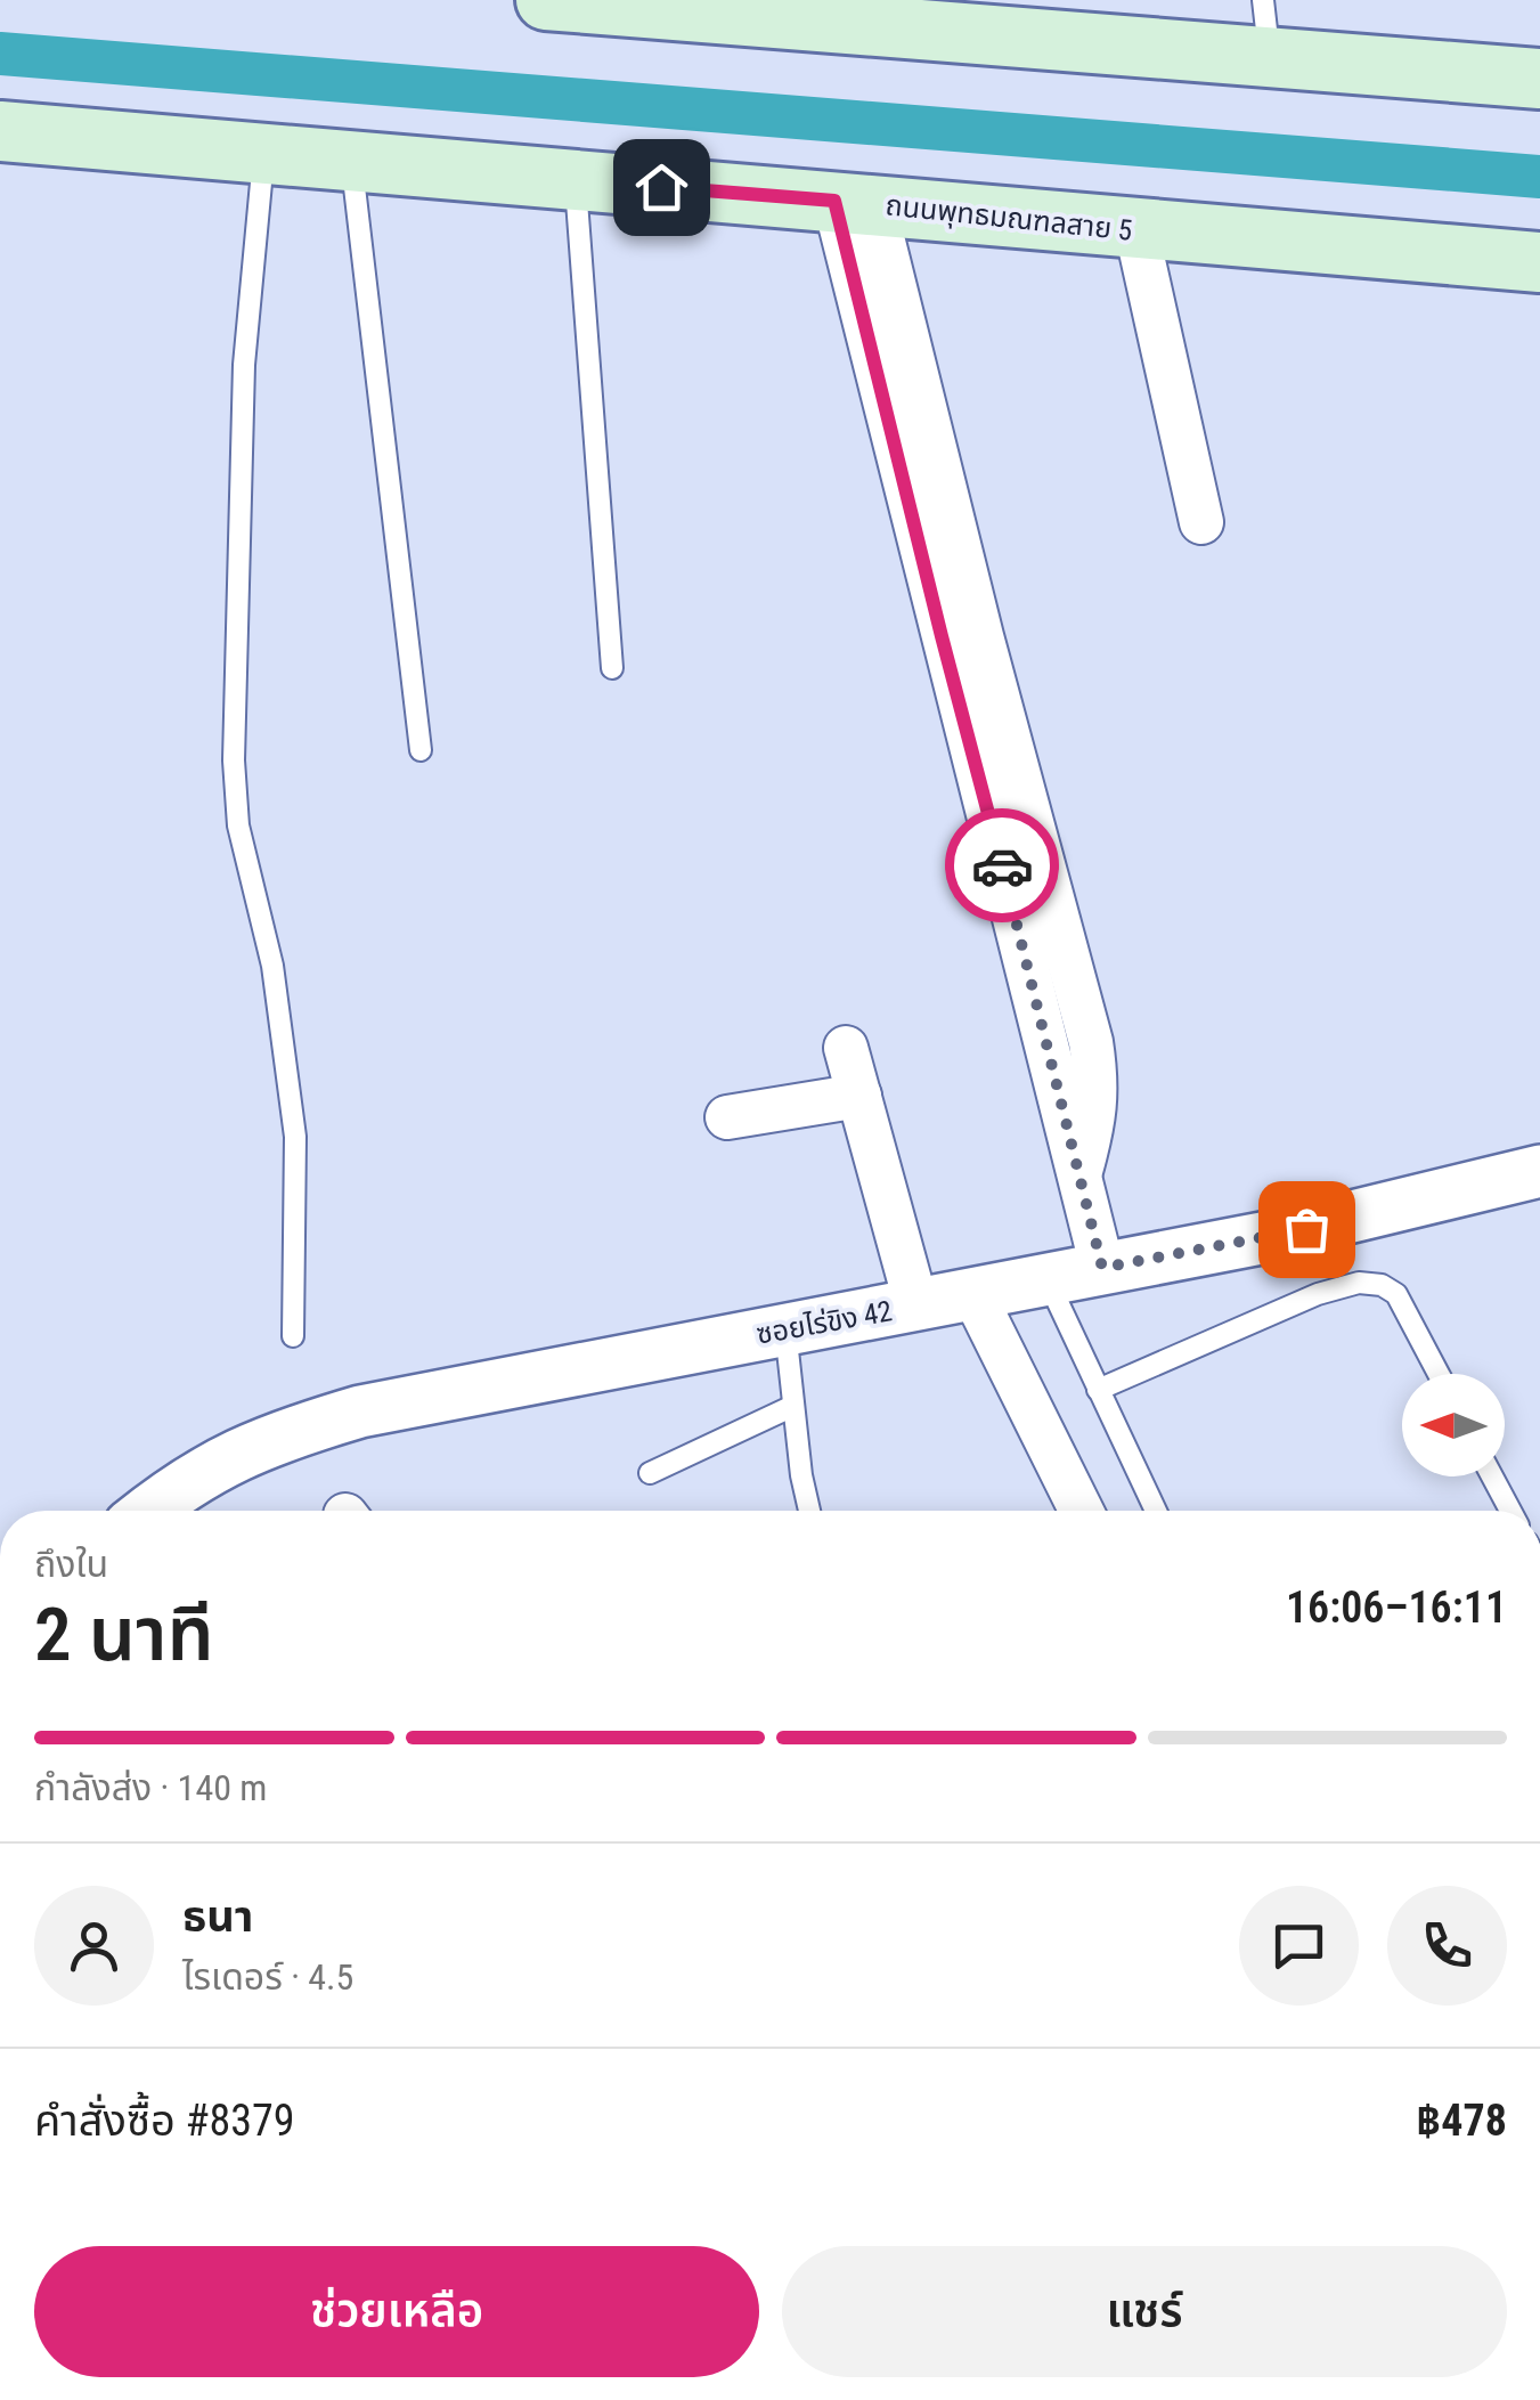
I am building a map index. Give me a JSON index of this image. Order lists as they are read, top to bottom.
{
  "streets": {
    "main road": ["ถนนพุทธมณฑลสาย 5"],
    "street": ["ซอยไร่ขิง 42"]
  },
  "north": "left",
  "page": {
    "heading": ["2 นาที", "ถึงใน", "16:06–16:11"],
    "panel": [
      "ธนา",
      "ไรเดอร์ · 4.5",
      "คำสั่งซื้อ #8379",
      "฿478"
    ],
    "bar": "กำลังส่ง · 140 m",
    "buttons": ["ช่วยเหลือ", "แชร์"]
  }
}
